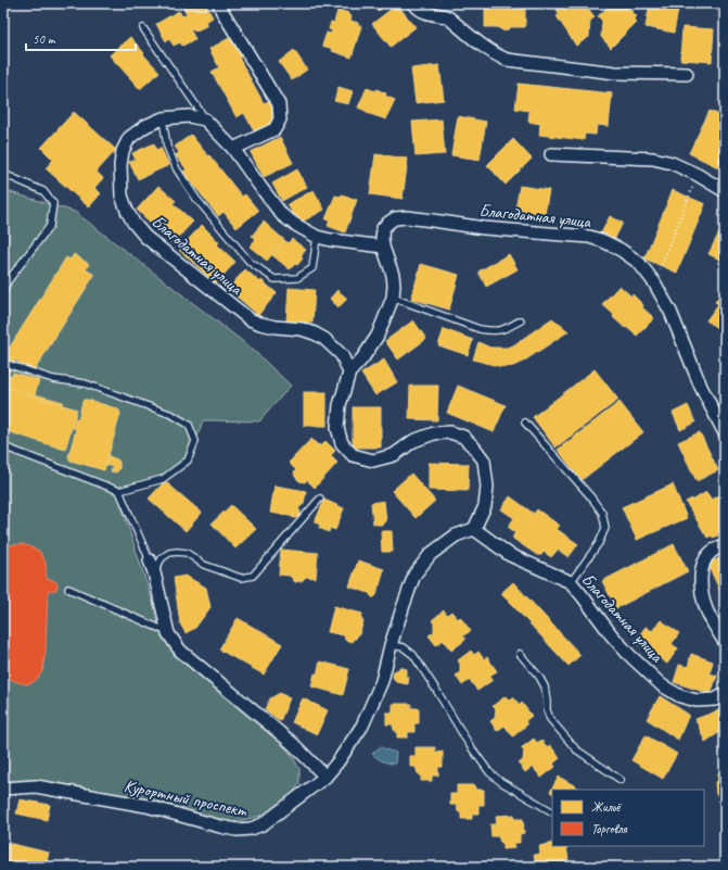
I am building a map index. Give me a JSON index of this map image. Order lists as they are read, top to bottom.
{
  "streets": {
    "street": ["Благодатная улица", "Курортный проспект"]
  },
  "legend": ["Жильё", "Торговля"],
  "scale_bar": "50 m"
}
